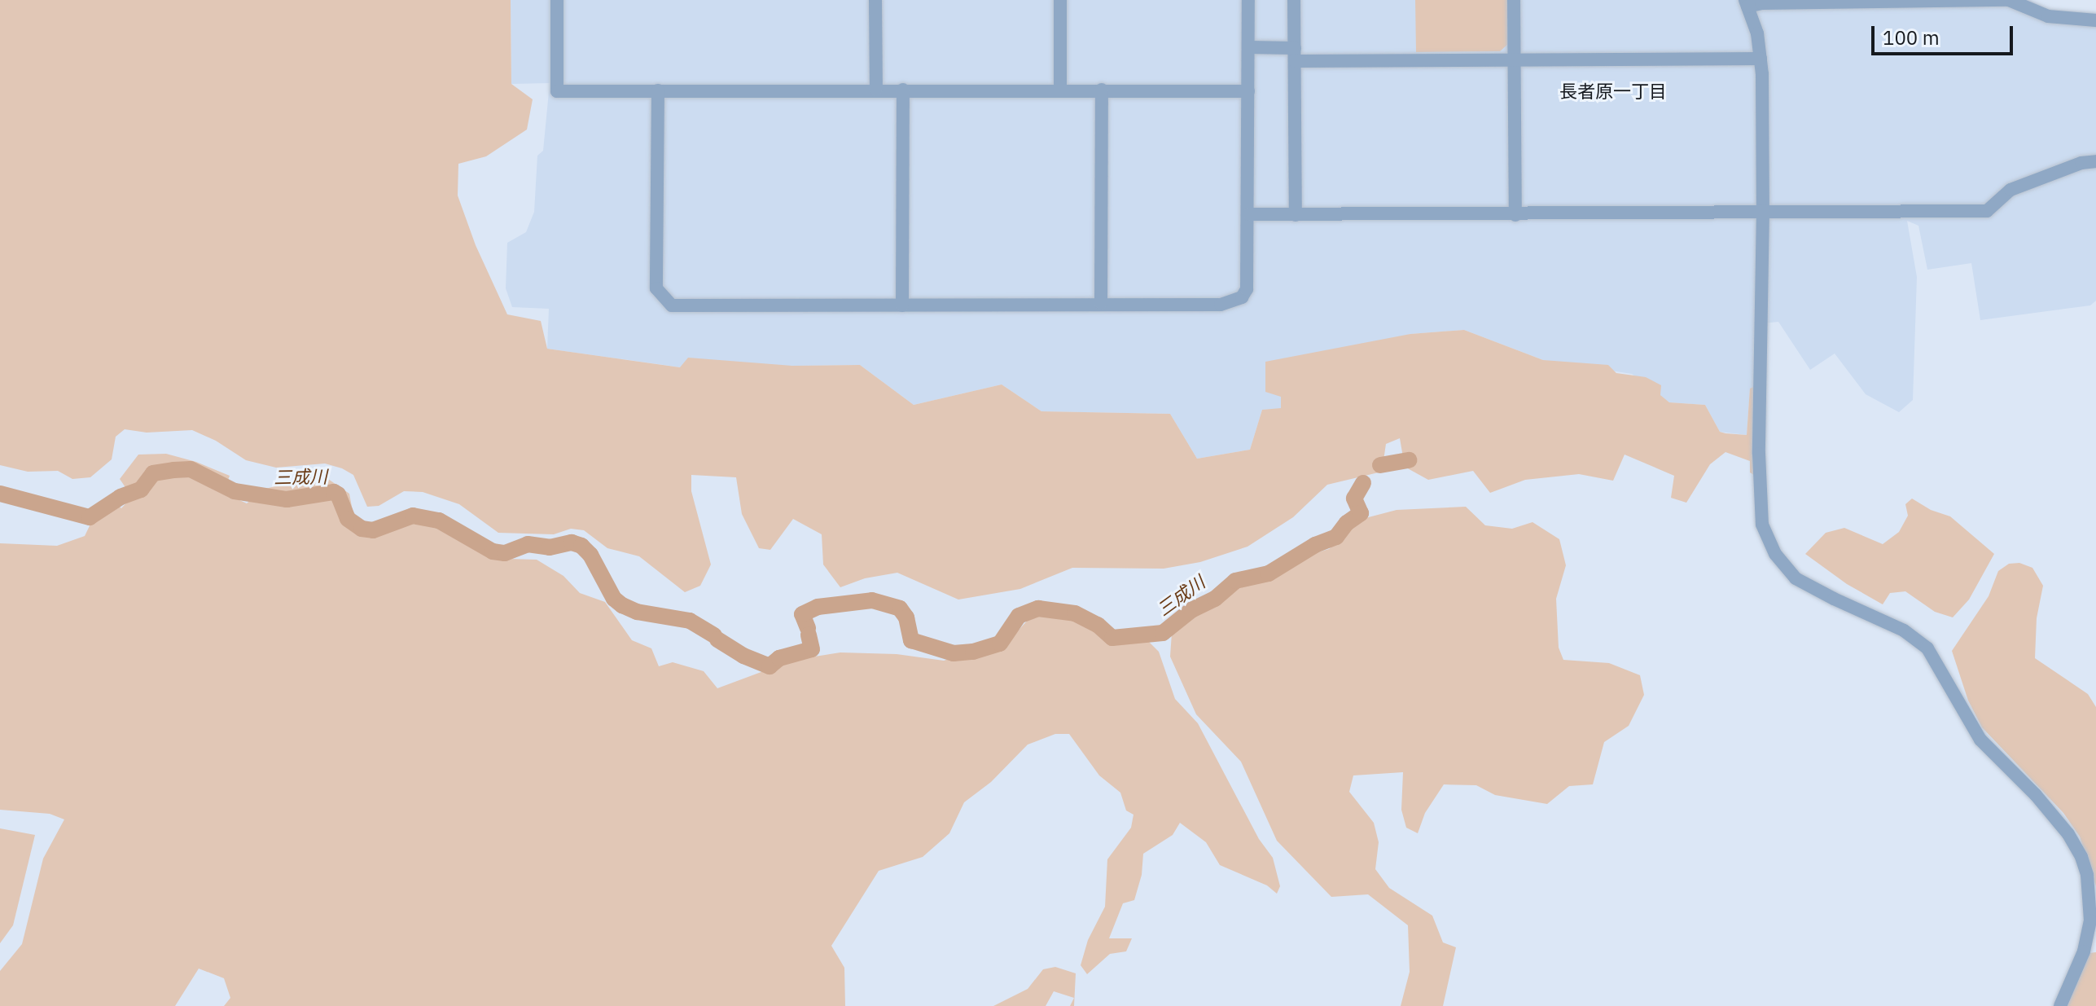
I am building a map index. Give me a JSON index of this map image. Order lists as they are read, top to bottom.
{
  "districts": ["長者原一丁目"],
  "water": ["三成川"],
  "scale_bar": "100 m"
}
